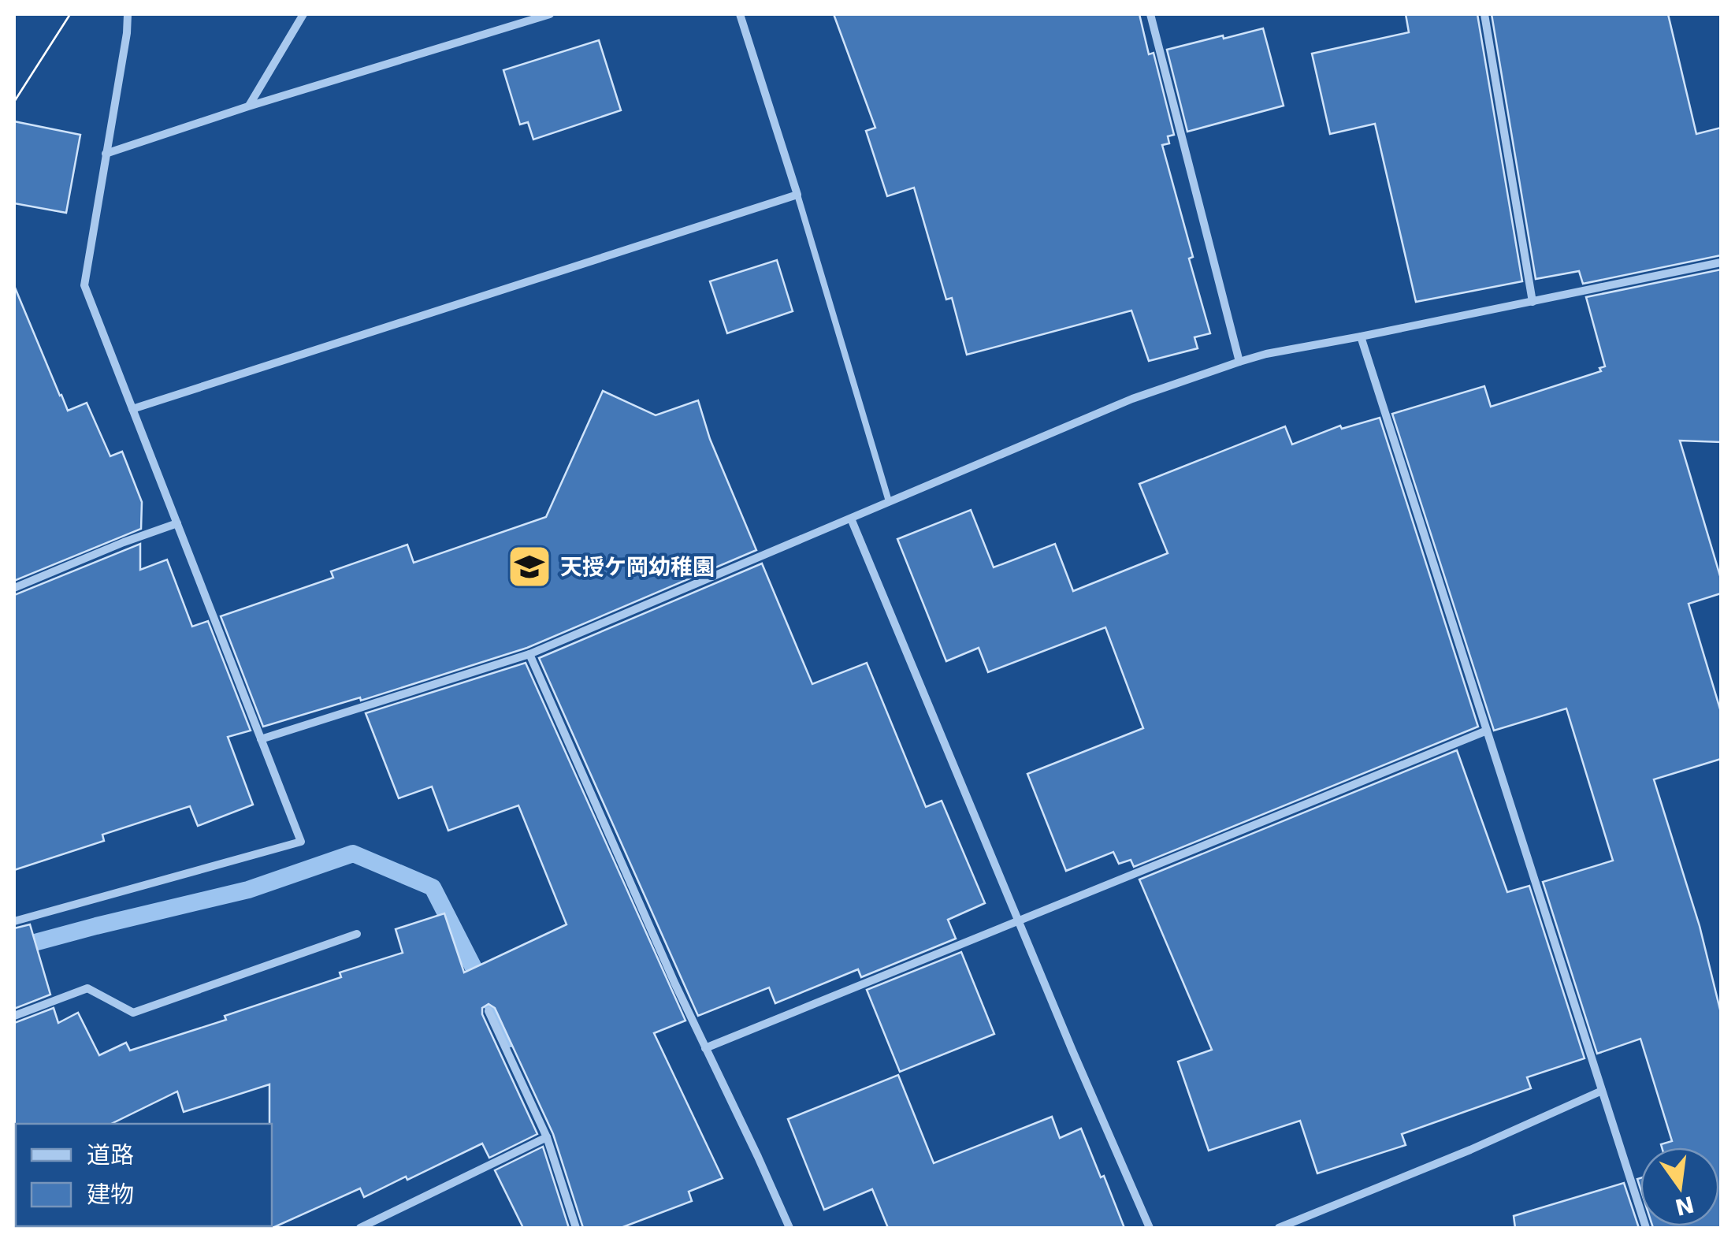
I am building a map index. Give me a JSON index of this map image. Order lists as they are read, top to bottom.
{
  "places": {
    "school or university": ["天授ケ岡幼稚園"]
  },
  "legend": ["道路", "建物"],
  "north": "bottom"
}
